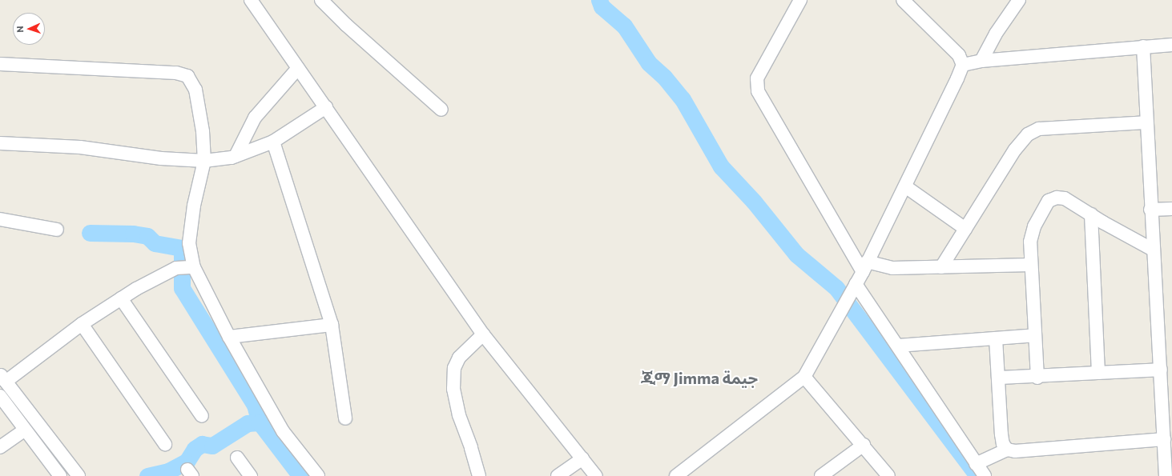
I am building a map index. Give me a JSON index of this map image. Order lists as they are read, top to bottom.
{
  "districts": ["ጂማ Jimma جيمة"],
  "north": "left"
}
